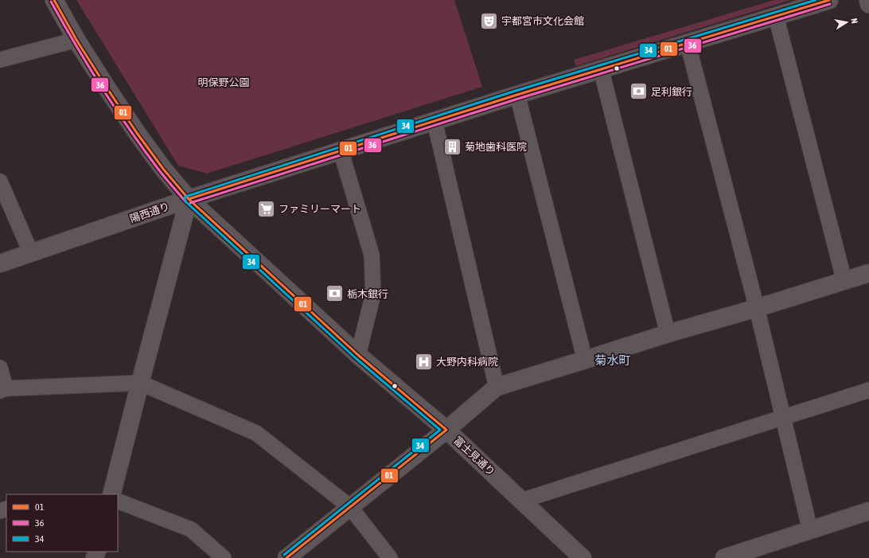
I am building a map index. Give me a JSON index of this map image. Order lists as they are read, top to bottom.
{
  "streets": {
    "street": ["陽西通り", "富士見通り"]
  },
  "crossings": [
    ["陽西通り", "富士見通り"]
  ],
  "districts": ["菊水町"],
  "parks": ["明保野公園"],
  "places": {
    "theatre": ["宇都宮市文化会館"],
    "bank": ["足利銀行", "栃木銀行"],
    "building": ["菊地歯科医院"],
    "supermarket": ["ファミリーマート"],
    "hospital": ["大野内科病院"]
  },
  "lines": ["transit line 01", "transit line 34", "transit line 36"],
  "legend": ["01", "36", "34"],
  "north": "right"
}
